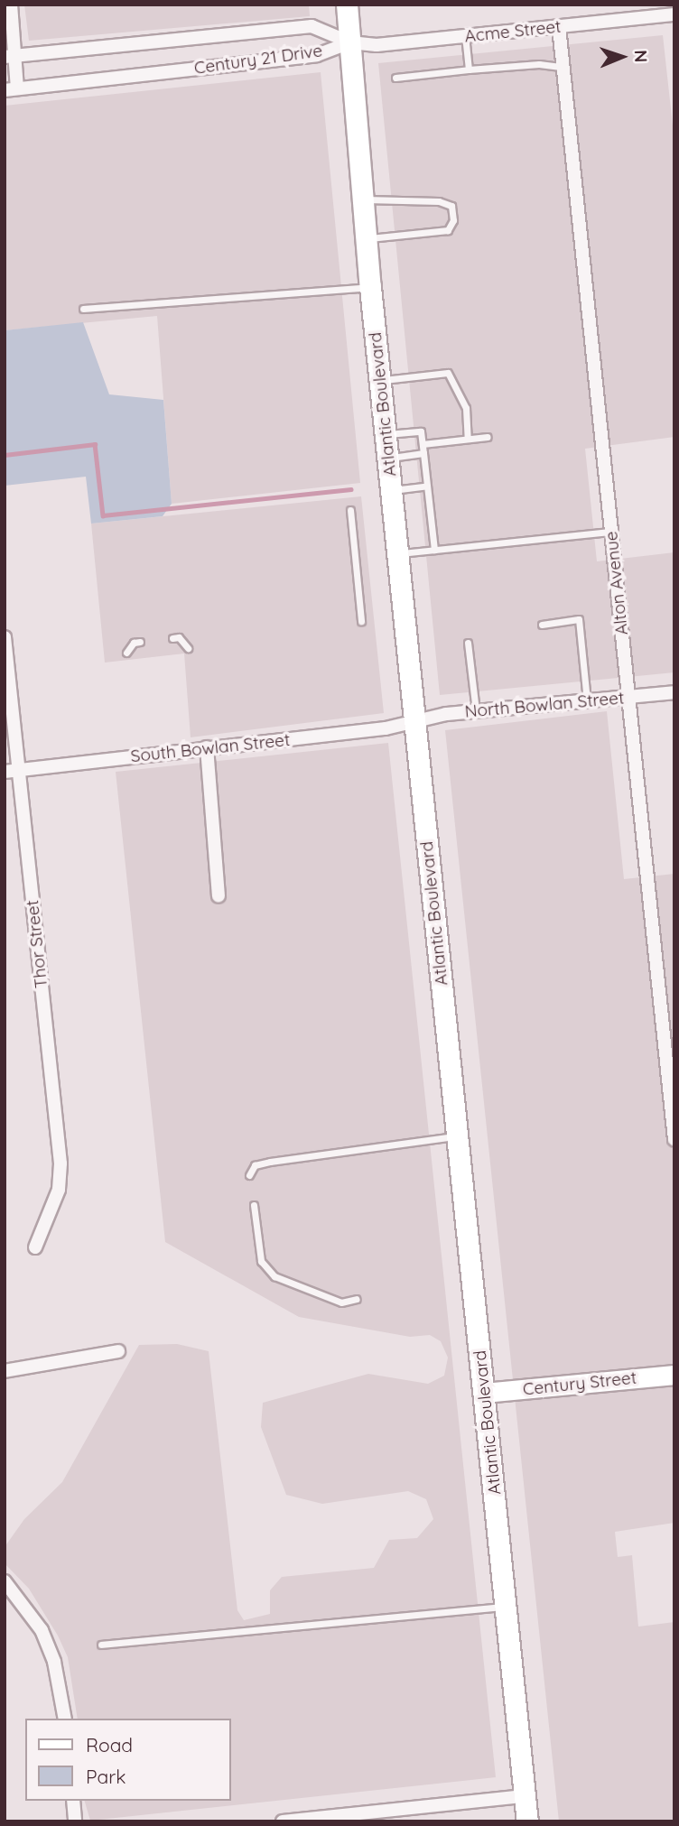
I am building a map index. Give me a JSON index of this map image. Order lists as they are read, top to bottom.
{
  "streets": {
    "main road": ["Atlantic Boulevard"],
    "street": [
      "Acme Street",
      "Century 21 Drive",
      "Alton Avenue",
      "North Bowlan Street",
      "South Bowlan Street",
      "Thor Street",
      "Century Street"
    ]
  },
  "crossings": [
    ["Acme Street", "Century 21 Drive"],
    ["Acme Street", "Atlantic Boulevard"],
    ["Acme Street", "Alton Avenue"],
    ["Century 21 Drive", "Atlantic Boulevard"],
    ["Atlantic Boulevard", "North Bowlan Street"],
    ["Atlantic Boulevard", "South Bowlan Street"],
    ["Atlantic Boulevard", "Century Street"],
    ["Alton Avenue", "North Bowlan Street"],
    ["North Bowlan Street", "South Bowlan Street"],
    ["South Bowlan Street", "Thor Street"]
  ],
  "legend": ["Road", "Park"],
  "north": "right"
}
